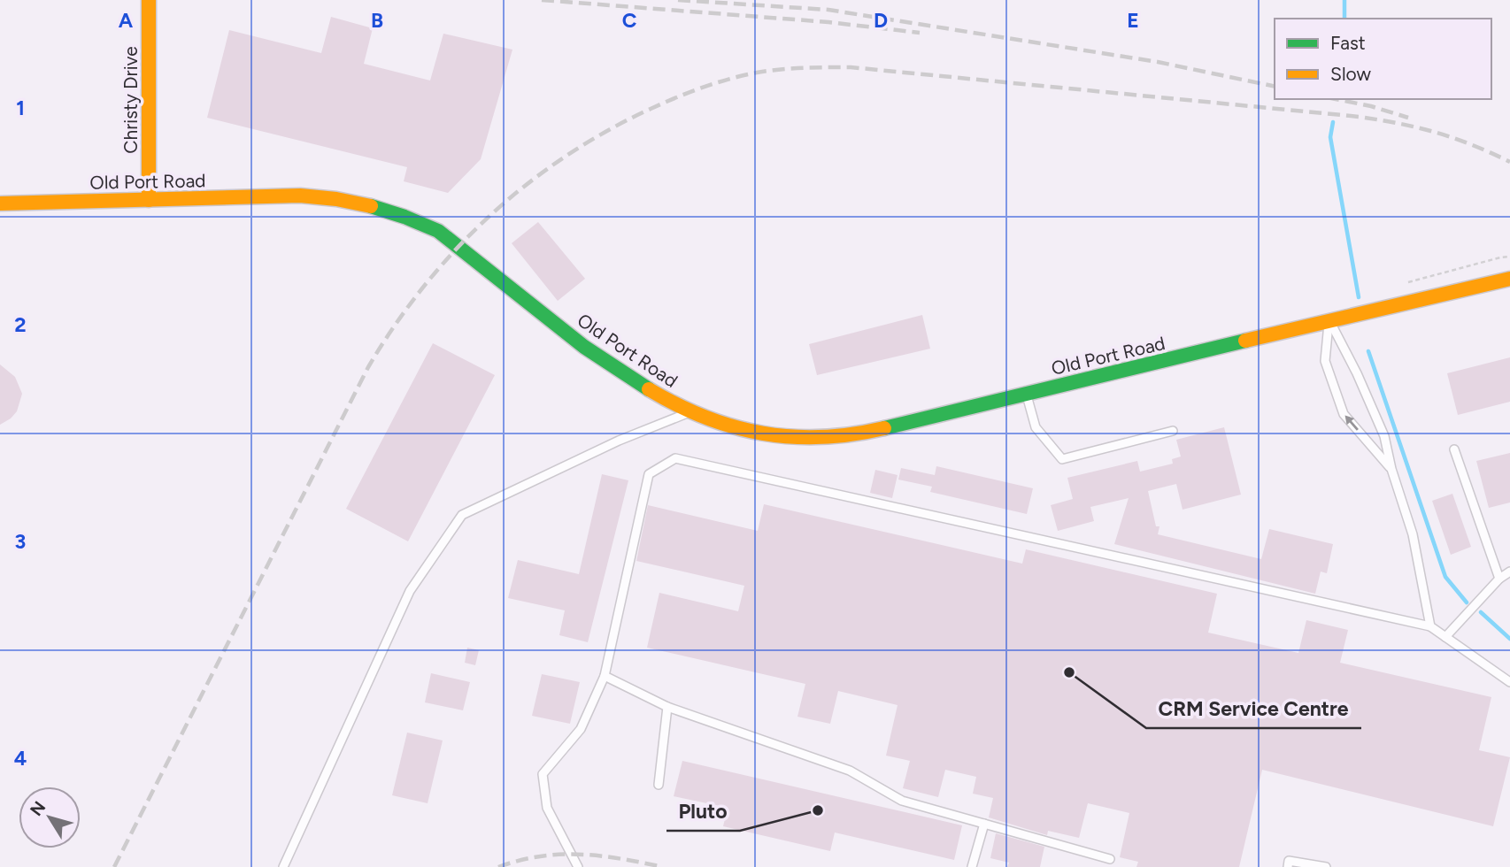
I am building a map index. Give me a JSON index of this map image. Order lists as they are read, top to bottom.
{
  "streets": {
    "street": ["Christy Drive", "Old Port Road"]
  },
  "crossings": [
    ["Christy Drive", "Old Port Road"]
  ],
  "places": ["CRM Service Centre", "Pluto"],
  "legend": ["Fast", "Slow"],
  "north": "top left",
  "grid": {
    "columns": [
      "A",
      "B",
      "C",
      "D",
      "E"
    ],
    "rows": [
      "1",
      "2",
      "3",
      "4"
    ]
  }
}
